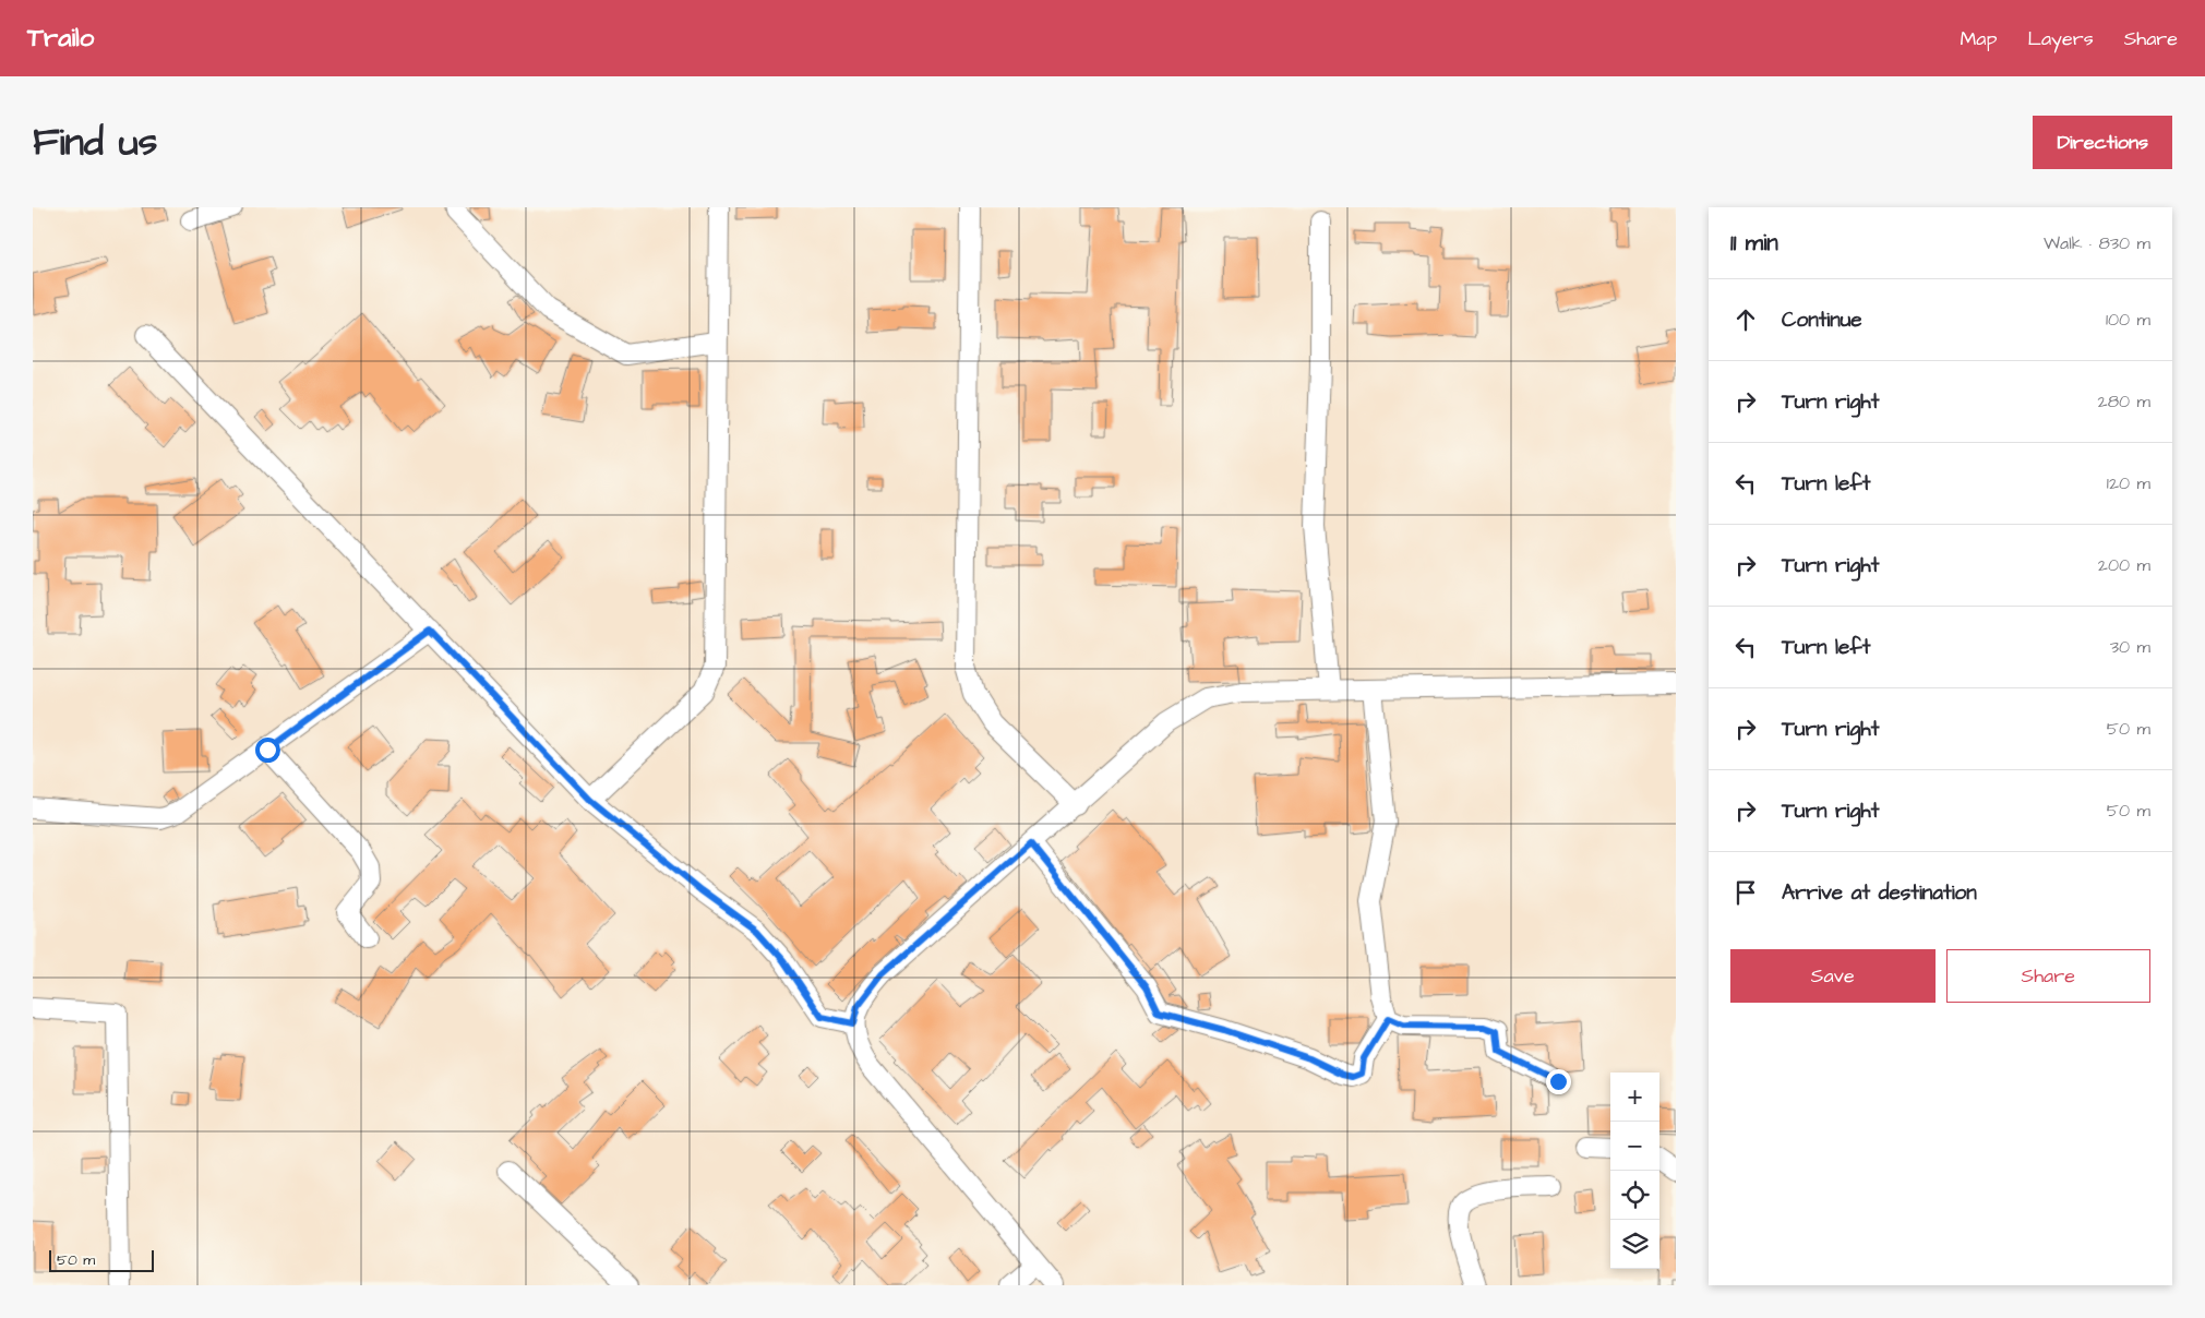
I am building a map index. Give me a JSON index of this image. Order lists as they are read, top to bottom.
{
  "scale_bar": "50 m",
  "page": {
    "header": "Trailo",
    "nav": ["Map", "Layers", "Share"],
    "title": "Find us",
    "buttons": [
      "Directions",
      ["Save", "Share"]
    ],
    "heading": ["11 min", "Walk · 830 m"],
    "list": [
      ["Continue", "100 m"],
      ["Turn right", "280 m"],
      ["Turn left", "120 m"],
      ["Turn right", "200 m"],
      ["Turn left", "30 m"],
      ["Turn right", "50 m"],
      ["Turn right", "50 m"],
      "Arrive at destination"
    ],
    "map_buttons": ["+", "−"],
    "scale": "50 m"
  }
}
